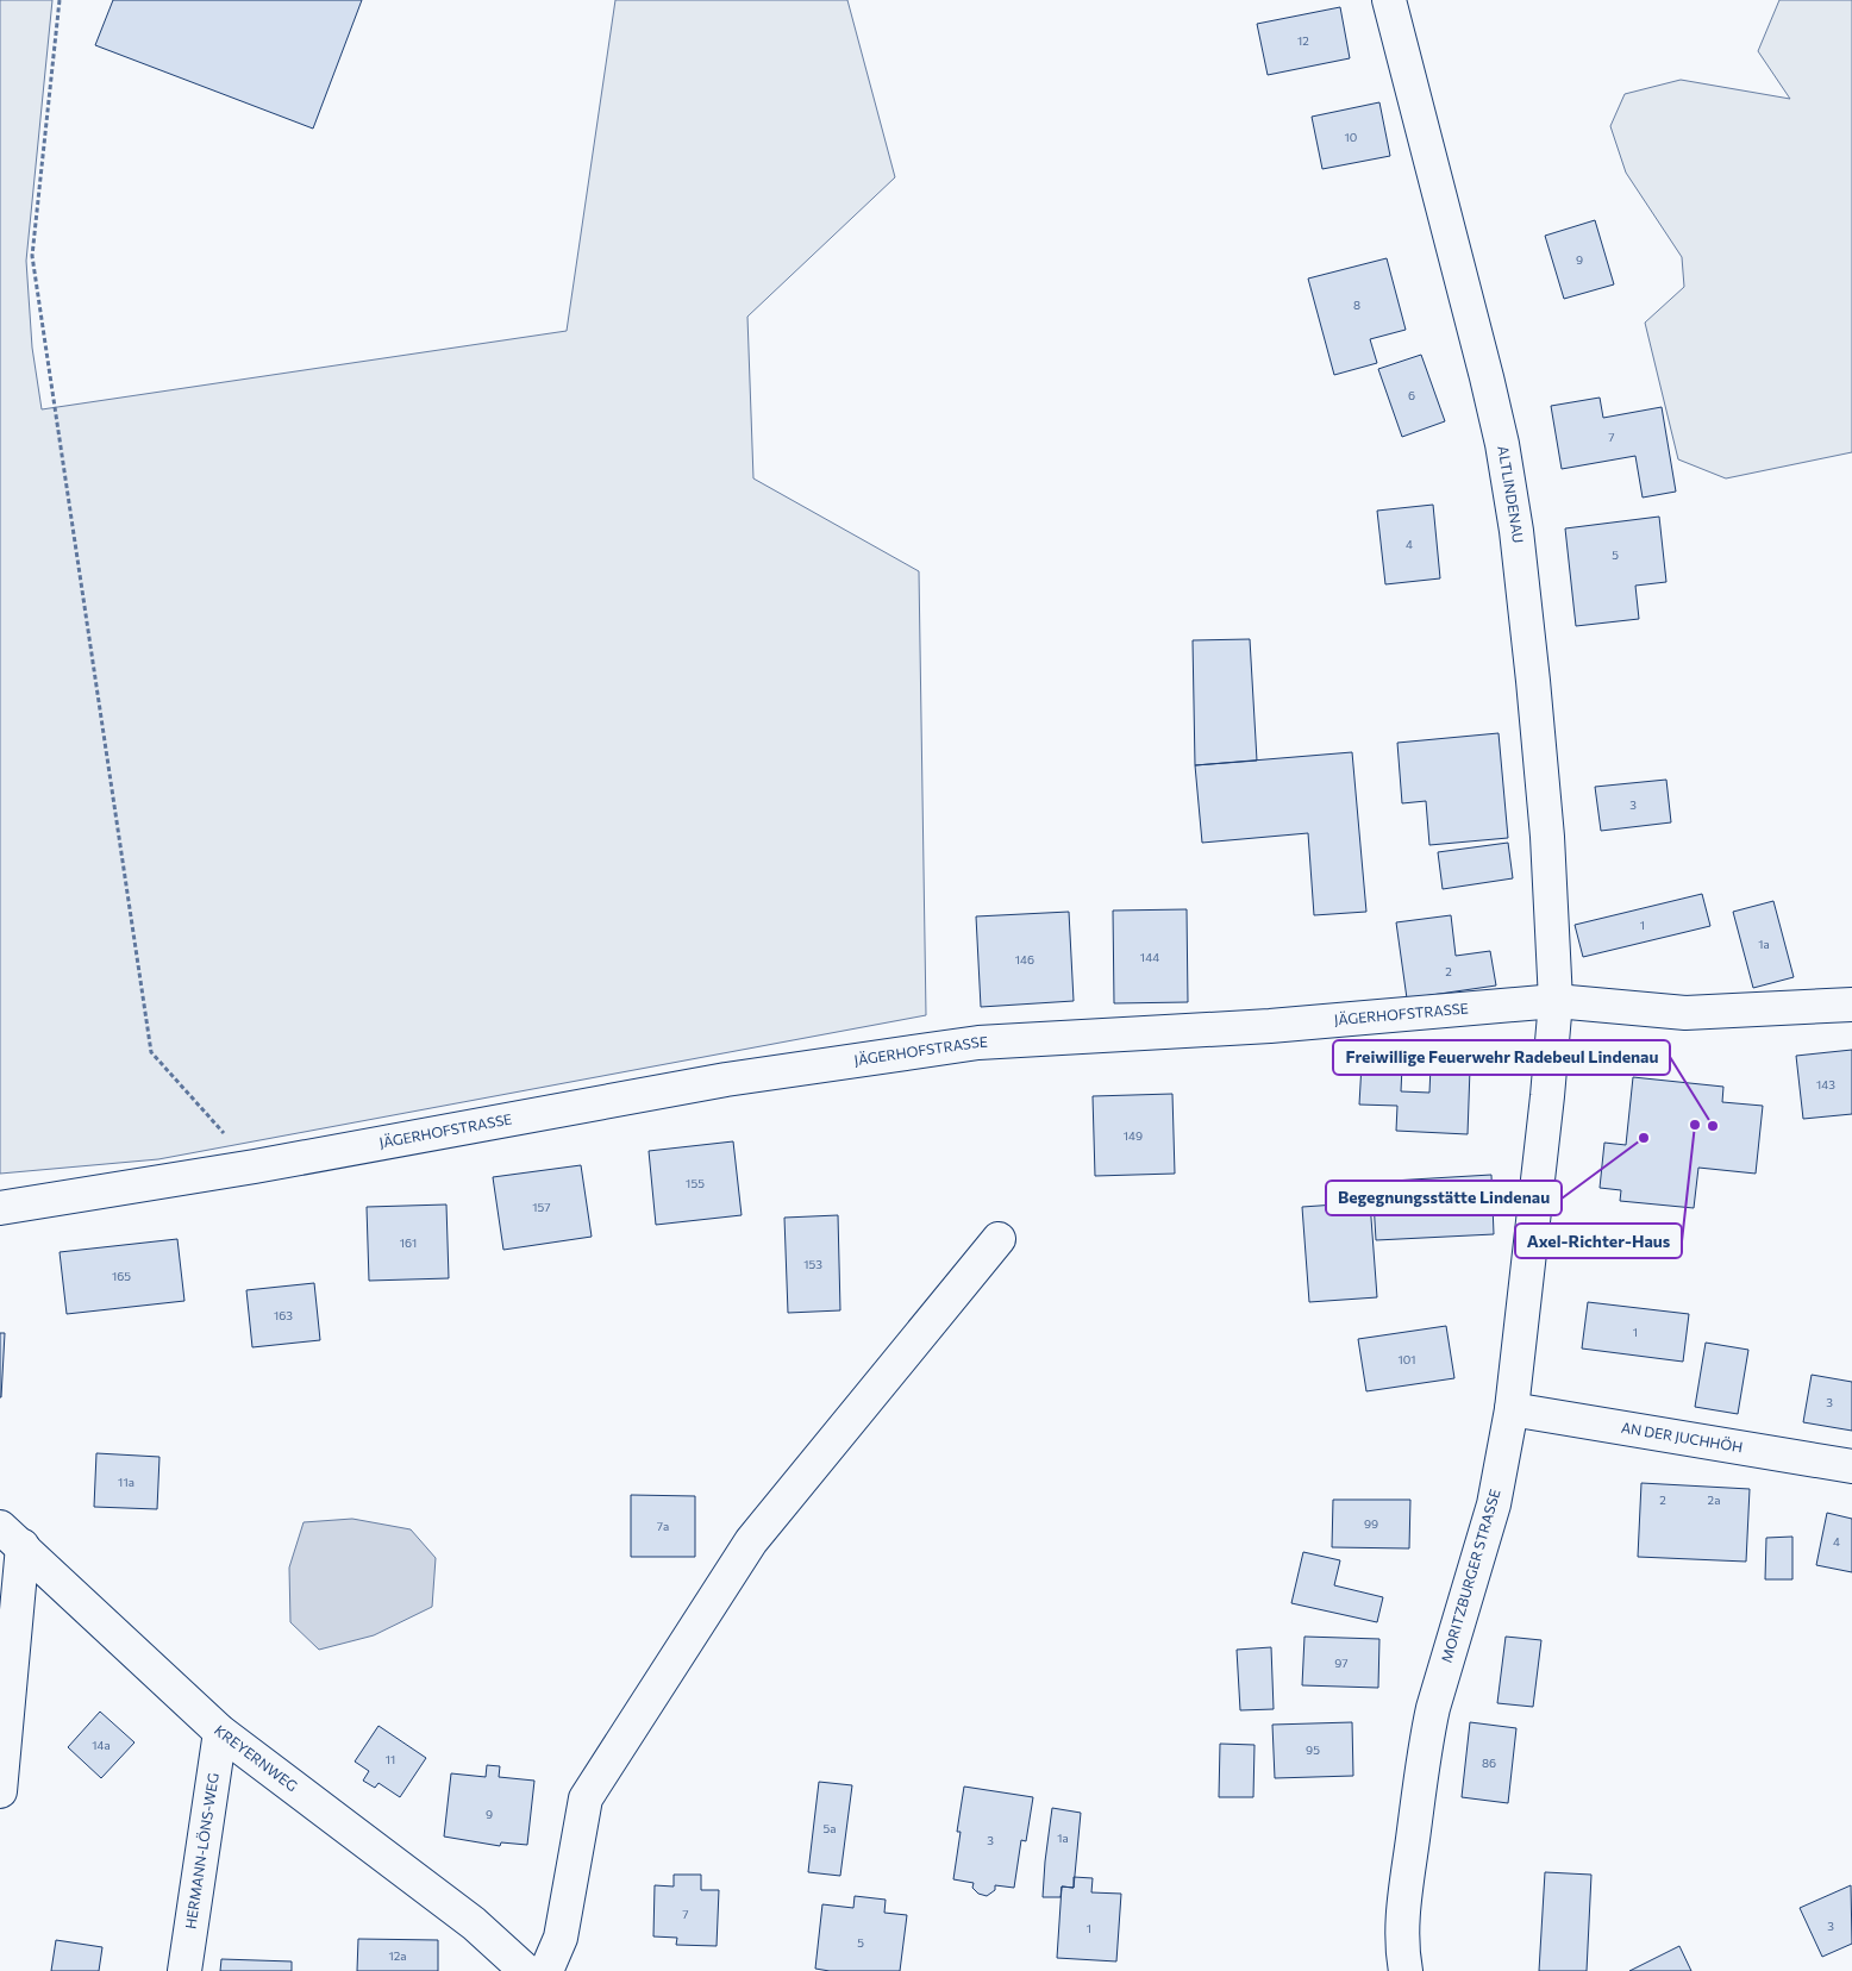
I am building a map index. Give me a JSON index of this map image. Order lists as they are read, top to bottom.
{
  "streets": {
    "street": [
      "ALTLINDENAU",
      "JÄGERHOFSTRASSE",
      "AN DER JUCHHÖH",
      "MORITZBURGER STRASSE",
      "KREYERNWEG",
      "HERMANN-LÖNS-WEG"
    ]
  },
  "crossings": [
    ["ALTLINDENAU", "JÄGERHOFSTRASSE"],
    ["ALTLINDENAU", "MORITZBURGER STRASSE"],
    ["JÄGERHOFSTRASSE", "MORITZBURGER STRASSE"],
    ["AN DER JUCHHÖH", "MORITZBURGER STRASSE"],
    ["KREYERNWEG", "HERMANN-LÖNS-WEG"]
  ],
  "places": ["Axel-Richter-Haus", "Freiwillige Feuerwehr Radebeul Lindenau", "Begegnungsstätte Lindenau"],
  "house_numbers": [
    "12",
    "10",
    "9",
    "8",
    "6",
    "7",
    "4",
    "5",
    "3",
    "1",
    "1a",
    "144",
    "146",
    "2",
    "143",
    "149",
    "155",
    "157",
    "161",
    "153",
    "165",
    "163",
    "1",
    "101",
    "3",
    "11a",
    "2",
    "2a",
    "99",
    "7a",
    "4",
    "97",
    "14a",
    "95",
    "11",
    "86",
    "9",
    "5a",
    "1a",
    "3",
    "7",
    "3",
    "1",
    "5",
    "12a"
  ]
}
